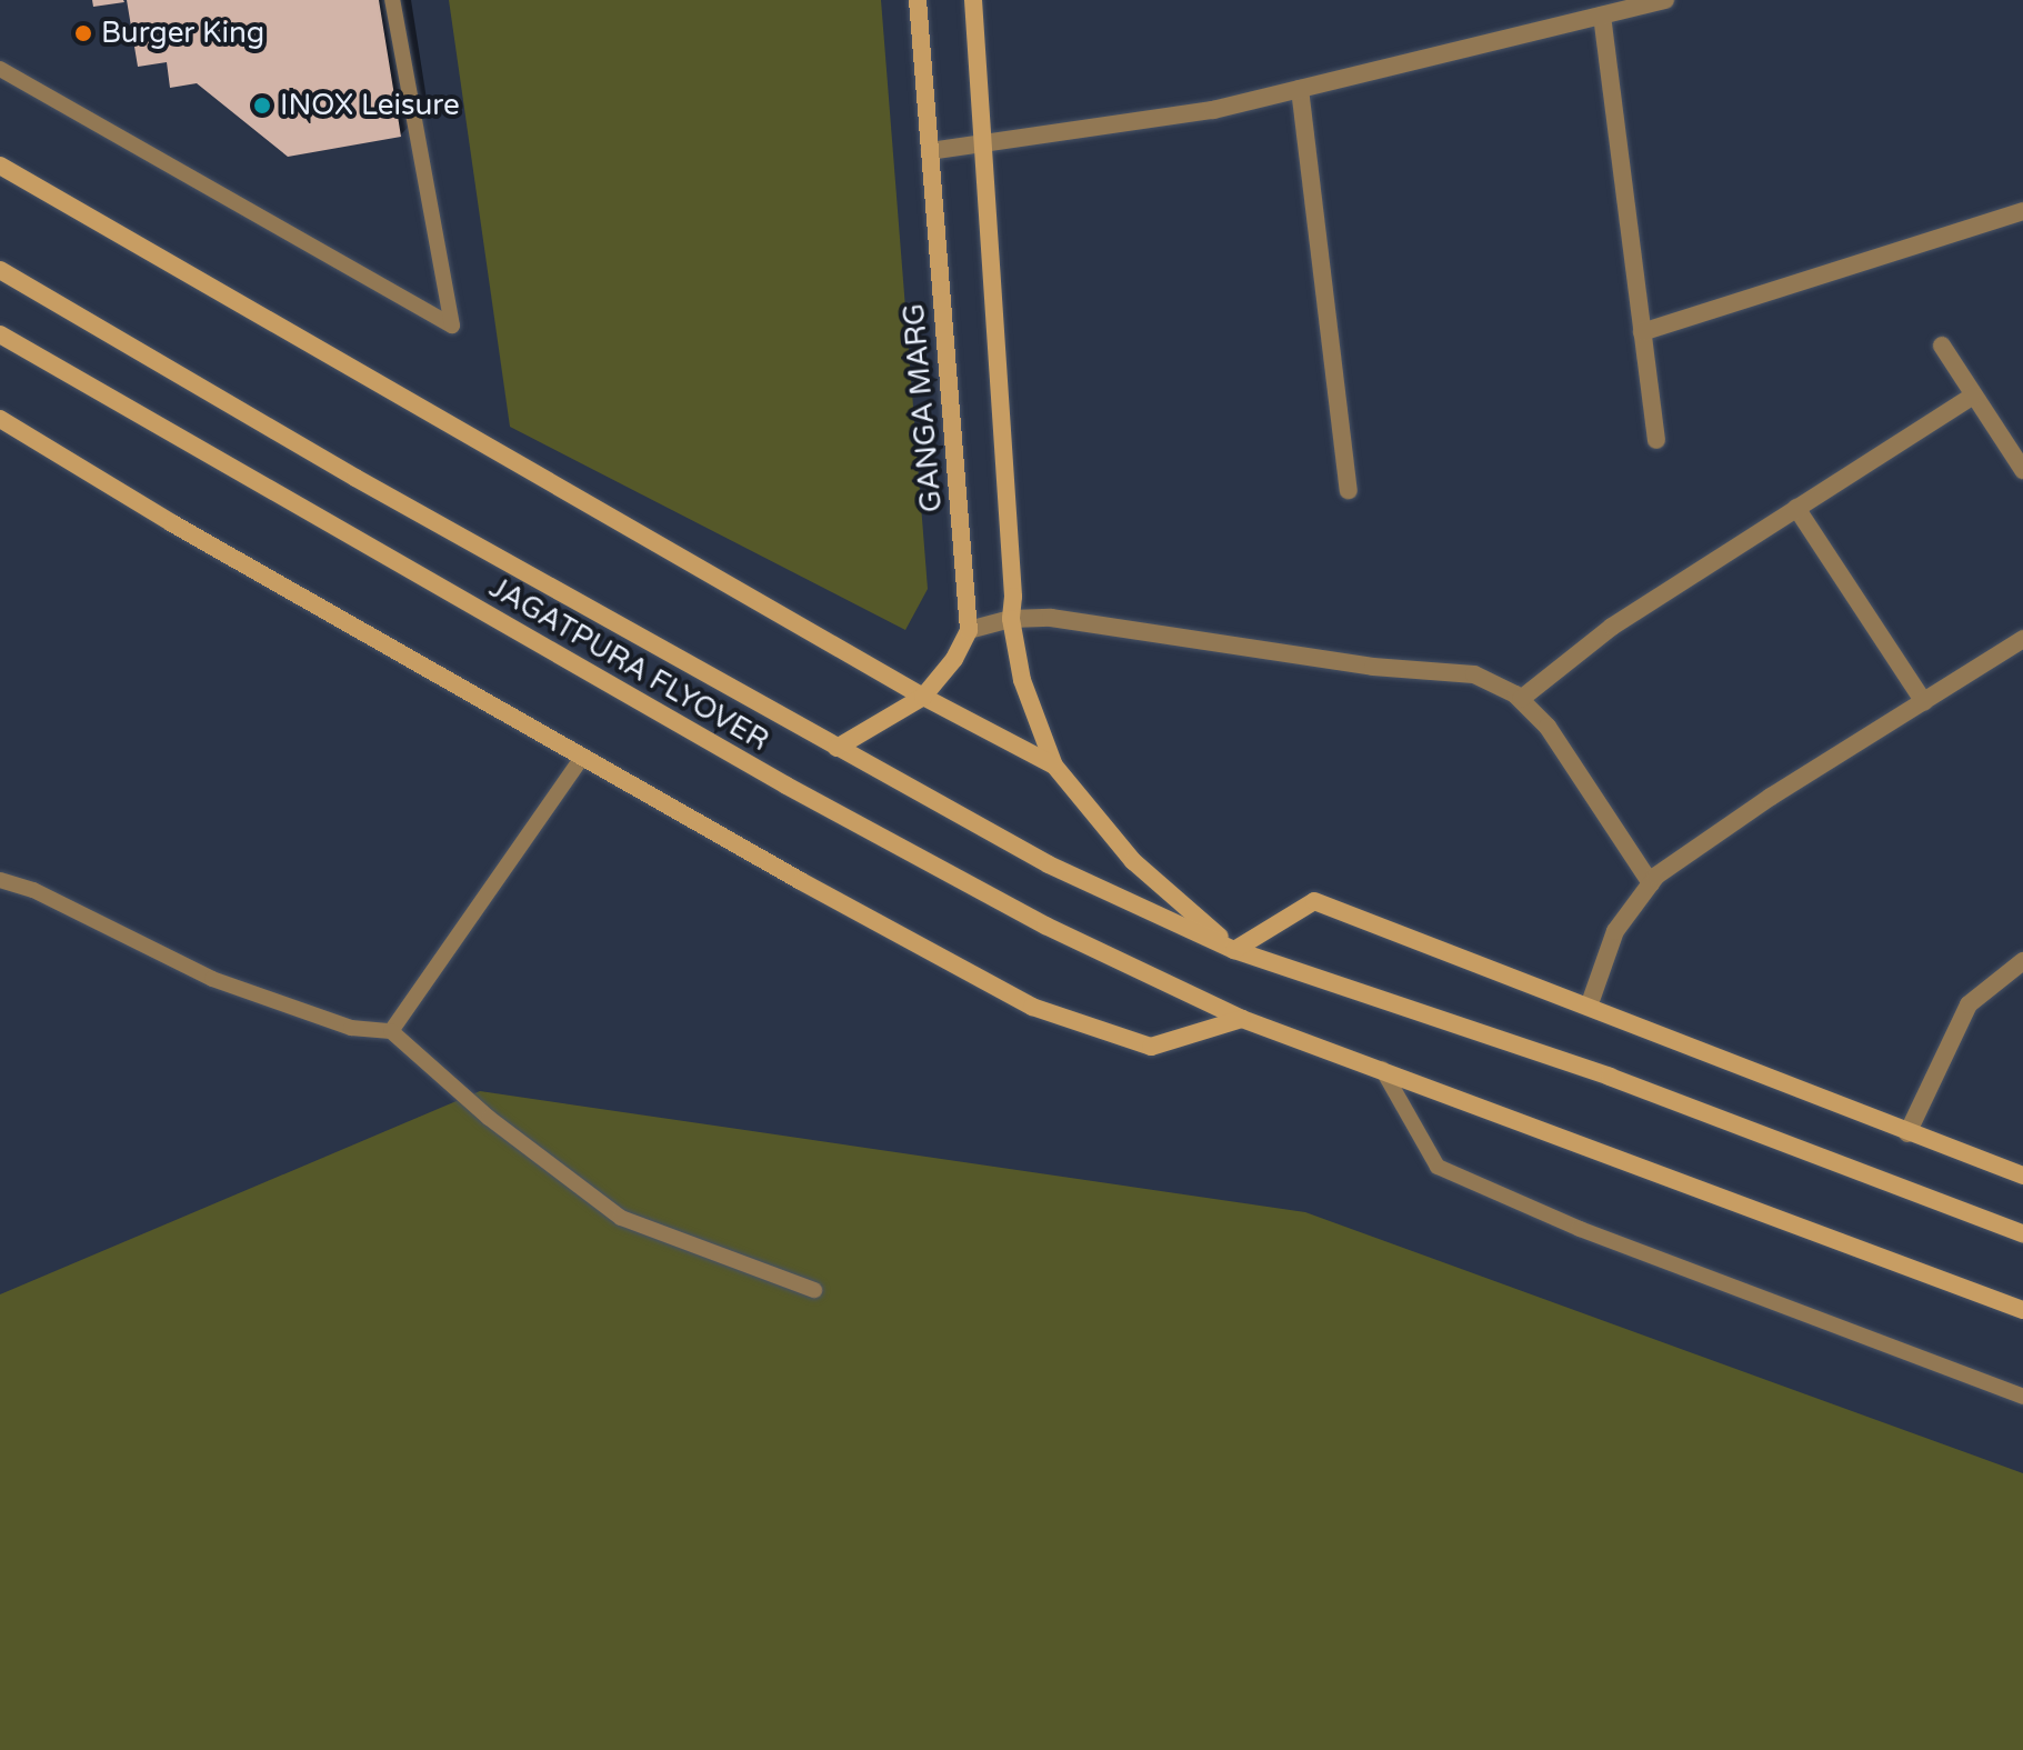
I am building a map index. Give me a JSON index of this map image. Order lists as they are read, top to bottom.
{
  "streets": {
    "main road": ["GANGA MARG", "JAGATPURA FLYOVER"]
  },
  "places": ["Burger King", "INOX Leisure"]
}
